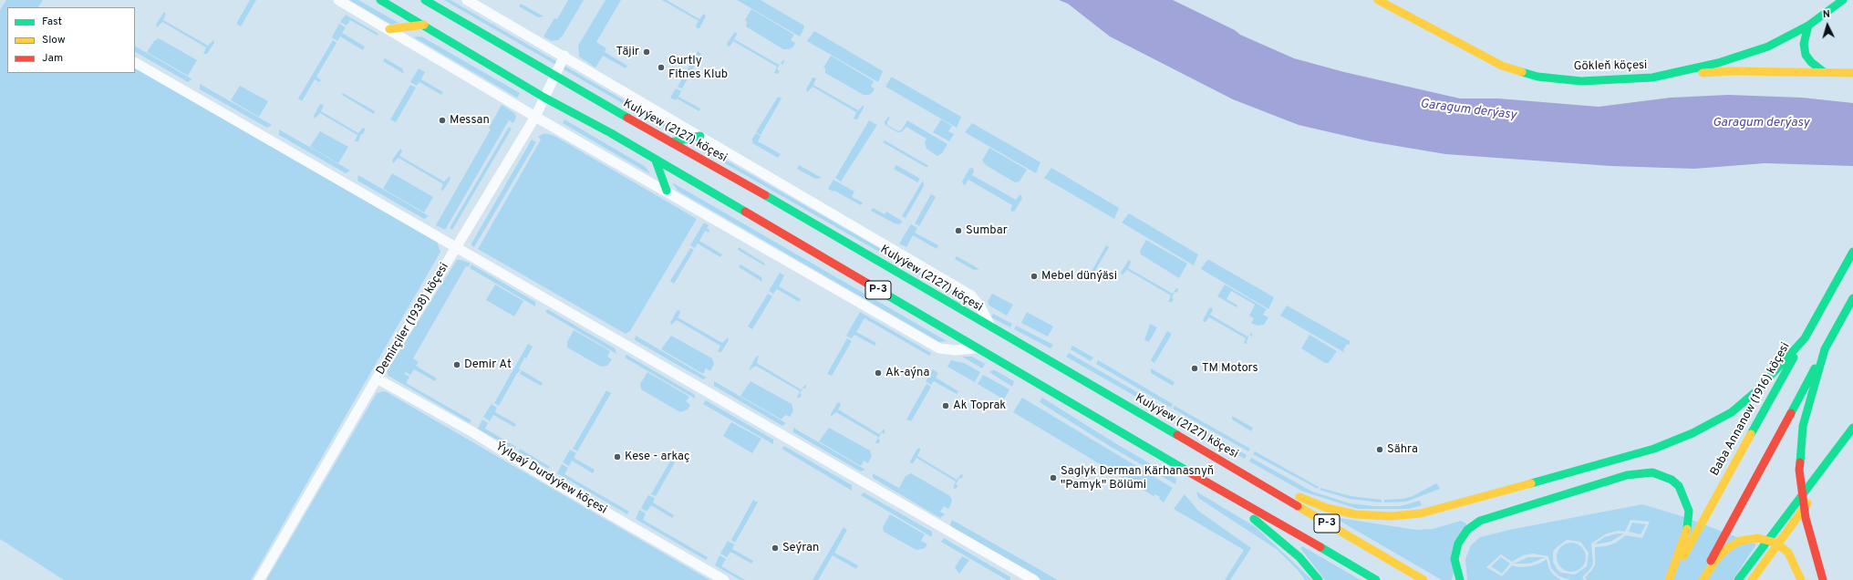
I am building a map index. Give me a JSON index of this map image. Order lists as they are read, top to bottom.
{
  "streets": {
    "main road": [
      "Gökleň köçesi",
      "Kulyýew (2127) köçesi",
      "P-3",
      "Baba Annanow (1916) köçesi"
    ],
    "street": ["Demirçiler (1938) köçesi", "Ýylgaý Durdyýew köçesi"]
  },
  "crossings": [
    ["Kulyýew (2127) köçesi", "Demirçiler (1938) köçesi"],
    ["P-3", "Demirçiler (1938) köçesi"],
    ["Demirçiler (1938) köçesi", "Ýylgaý Durdyýew köçesi"]
  ],
  "water": ["Garagum derýasy"],
  "places": [
    "Täjir",
    "Gurtly Fitnes Klub",
    "Messan",
    "Sumbar",
    "Mebel dünýäsi",
    "Demir At",
    "TM Motors",
    "Ak-aýna",
    "Ak Toprak",
    "Sähra",
    "Kese - arkaç",
    "Saglyk Derman Kärhanasnyň \"Pamyk\" Bölümi",
    "Seýran"
  ],
  "legend": ["Fast", "Slow", "Jam"],
  "north": "top"
}
